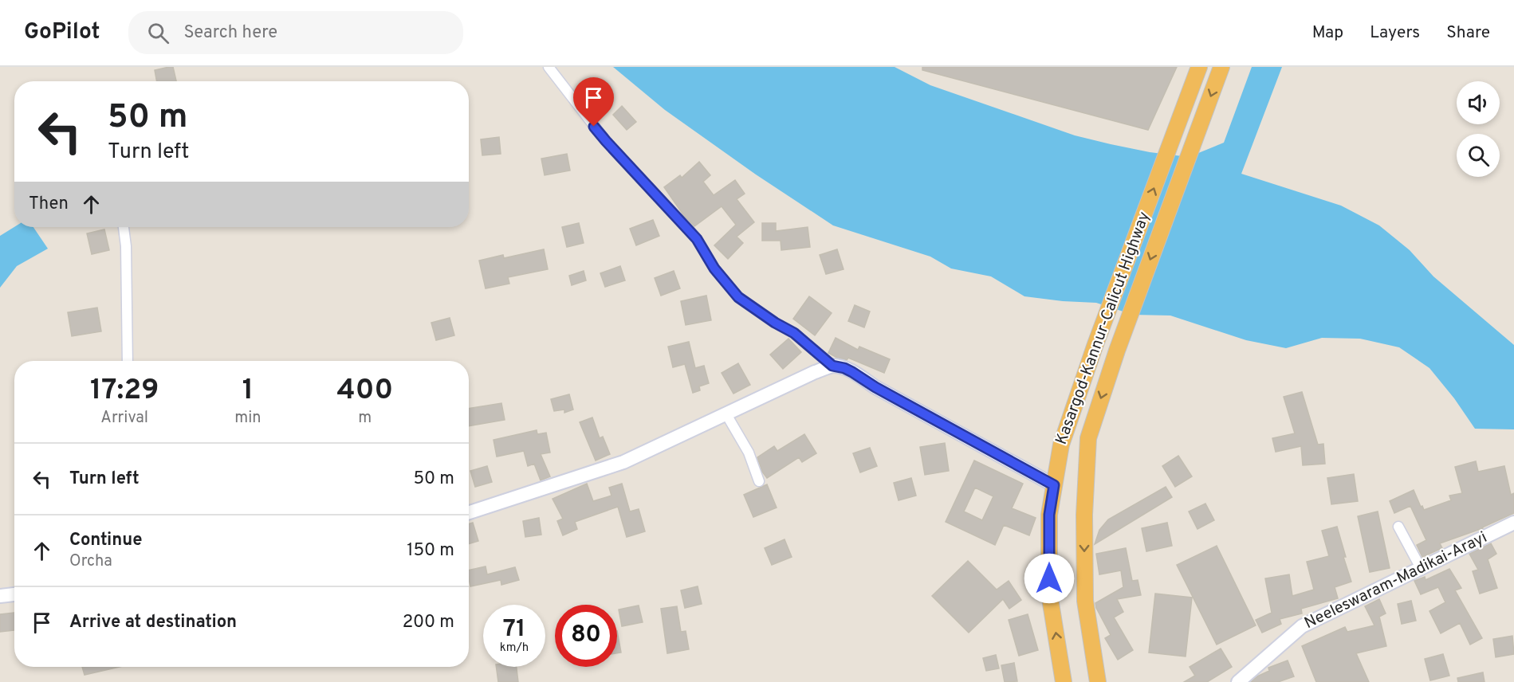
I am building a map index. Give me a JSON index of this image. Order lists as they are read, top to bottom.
{
  "streets": {
    "highway": ["Kasargod-Kannur-Calicut Highway"],
    "main road": ["Neeleswaram-Madikai-Arayi"]
  },
  "page": {
    "header": "GoPilot",
    "search": "Search here",
    "nav": ["Map", "Layers", "Share"],
    "turn": ["50 m", "Turn left"],
    "then": "Then",
    "eta": [
      "17:29",
      "Arrival",
      "1",
      "min",
      "400",
      "m"
    ],
    "list": [
      {
        "name": "Turn left",
        "value": "50 m"
      },
      {
        "name": "Continue",
        "note": "Orcha",
        "value": "150 m"
      },
      {
        "name": "Arrive at destination",
        "value": "200 m"
      }
    ],
    "speed": "71 km/h",
    "limit": "80"
  }
}
